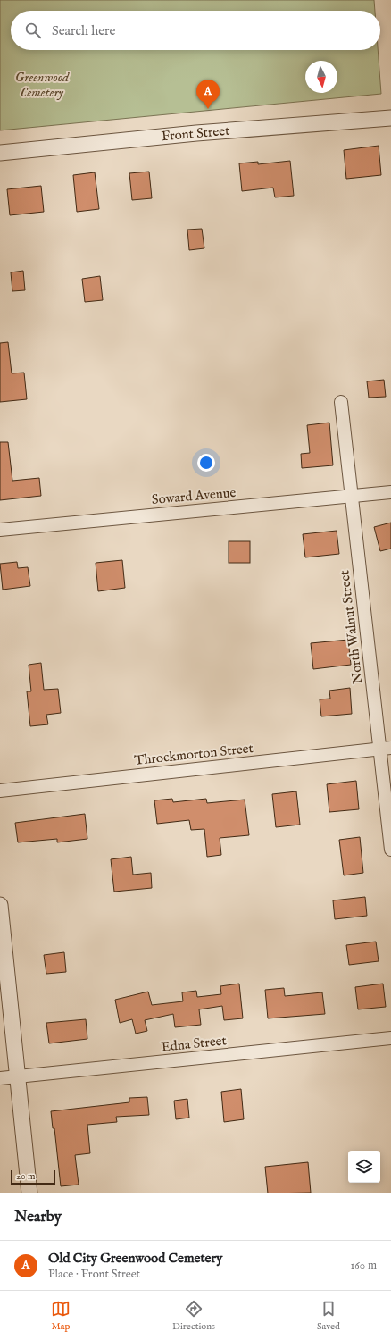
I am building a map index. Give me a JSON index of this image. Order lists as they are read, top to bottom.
{
  "streets": {
    "street": [
      "Front Street",
      "Soward Avenue",
      "North Walnut Street",
      "Throckmorton Street",
      "Edna Street"
    ]
  },
  "crossings": [
    ["Soward Avenue", "North Walnut Street"],
    ["North Walnut Street", "Throckmorton Street"]
  ],
  "parks": ["Greenwood Cemetery"],
  "scale_bar": "20 m",
  "north": "bottom",
  "page": {
    "search": "Search here",
    "pins": "A",
    "scale": "20 m",
    "heading": "Nearby",
    "list": [
      {
        "mark": "A",
        "name": "Old City Greenwood Cemetery",
        "note": "Place · Front Street",
        "value": "160 m"
      }
    ],
    "nav": ["Map", "Directions", "Saved"]
  }
}
